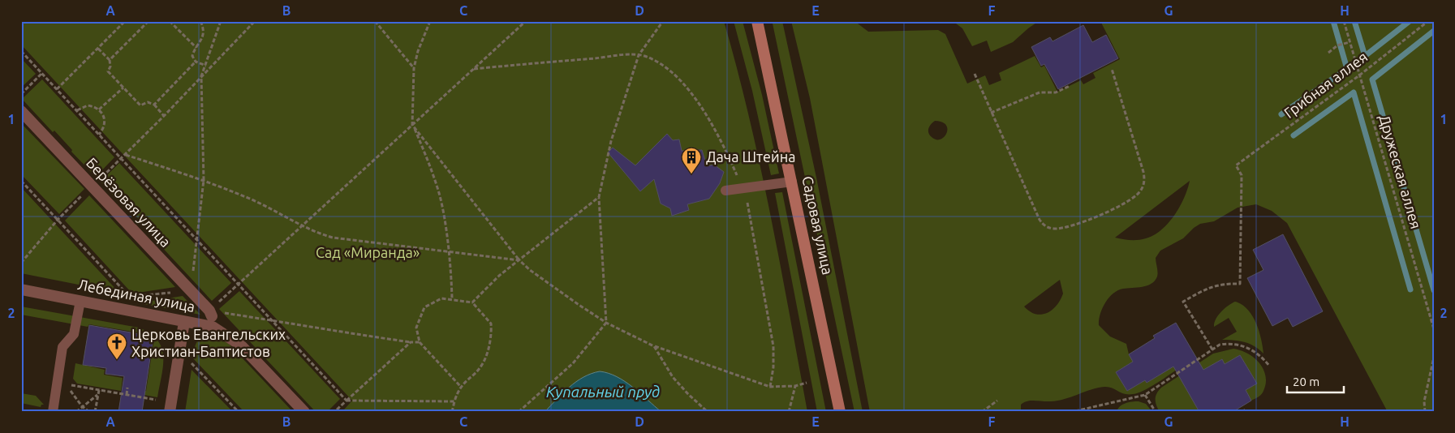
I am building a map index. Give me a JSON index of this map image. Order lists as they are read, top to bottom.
{
  "streets": {
    "main road": ["Садовая улица"],
    "street": ["Берёзовая улица", "Лебединая улица"],
    "path": ["Грибная аллея", "Дружеская аллея"]
  },
  "crossings": [
    ["Грибная аллея", "Дружеская аллея"]
  ],
  "water": ["Купальный пруд"],
  "parks": ["Сад «Миранда»"],
  "places": {
    "building": ["Дача Штейна"],
    "church": ["Церковь Евангельских Христиан-Баптистов"]
  },
  "scale_bar": "20 m",
  "grid": {
    "columns": [
      "A",
      "B",
      "C",
      "D",
      "E",
      "F",
      "G",
      "H"
    ],
    "rows": ["1", "2"]
  }
}
